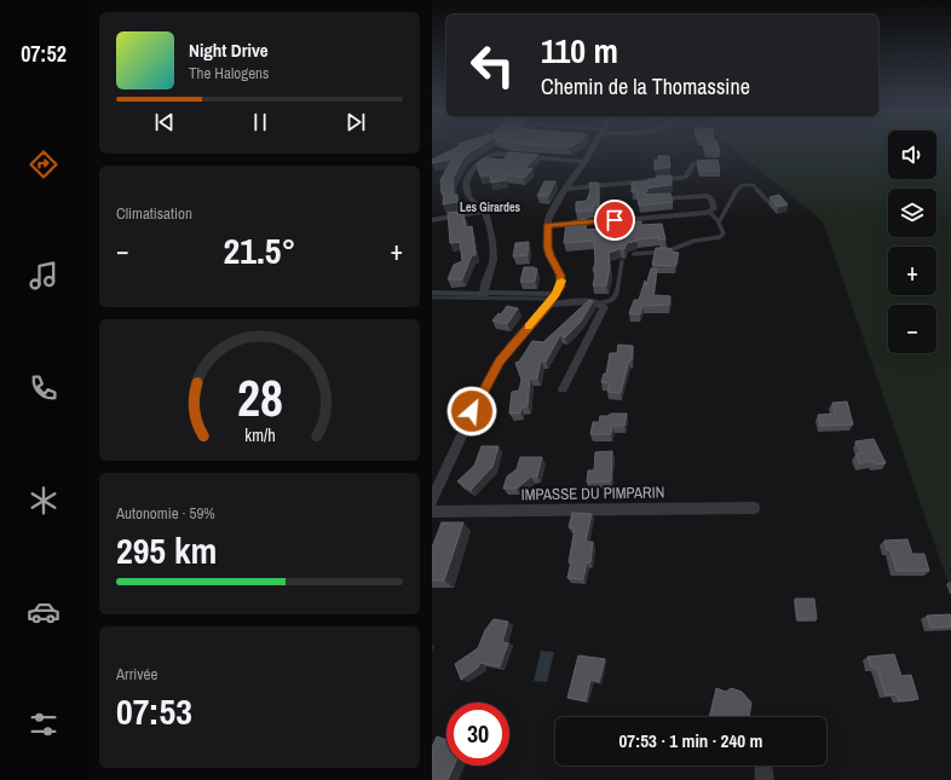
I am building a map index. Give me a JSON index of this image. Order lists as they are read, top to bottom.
{
  "streets": {
    "street": ["IMPASSE DU PIMPARIN"]
  },
  "districts": ["Les Girardes"],
  "page": {
    "tabs": "07:52",
    "turn": ["110 m", "Chemin de la Thomassine"],
    "song": ["Night Drive", "The Halogens"],
    "map_buttons": ["+", "−"],
    "tile": [
      "Climatisation",
      ["Autonomie · 59%", "295 km"],
      ["Arrivée", "07:53"]
    ],
    "heat": ["−", "21.5°", "+"],
    "limit": "30",
    "trip": "07:53 · 1 min · 240 m",
    "gauge": ["28", "km/h"]
  }
}
